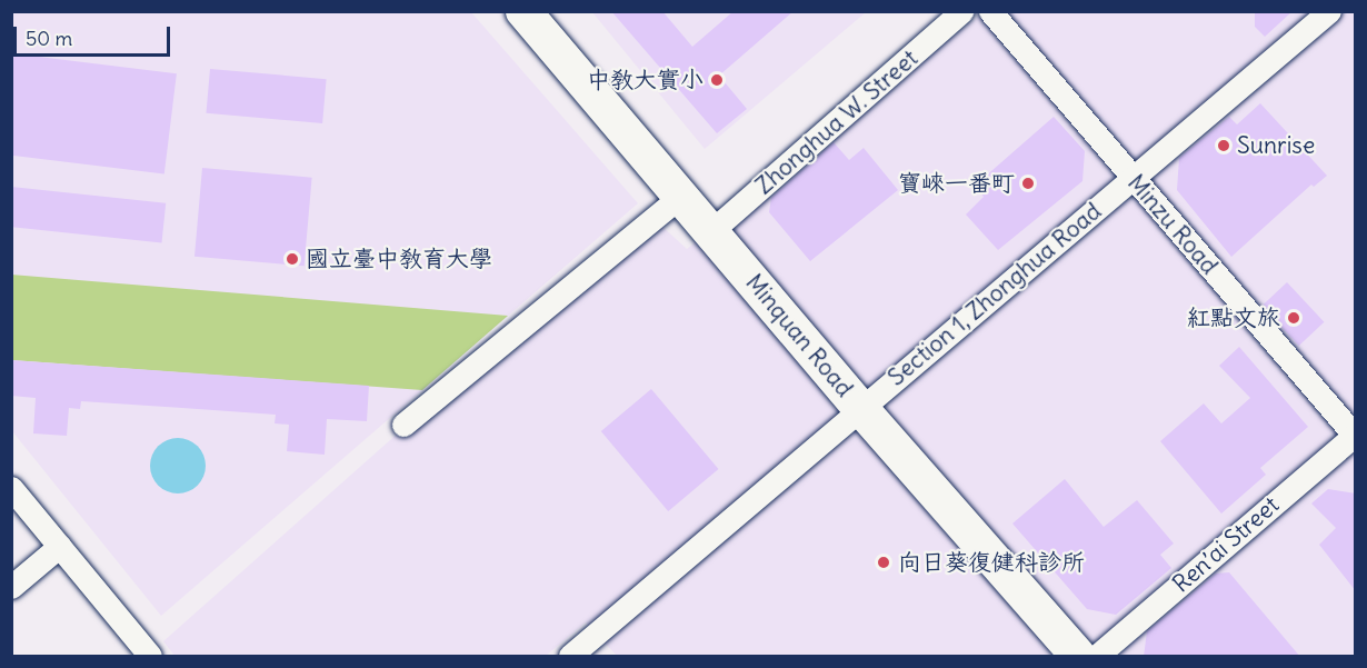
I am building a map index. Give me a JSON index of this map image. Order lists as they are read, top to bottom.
{
  "streets": {
    "main road": ["Minquan Road"],
    "street": [
      "Zhonghua W. Street",
      "Minzu Road",
      "Section 1, Zhonghua Road",
      "Ren’ai Street"
    ]
  },
  "crossings": [
    ["Zhonghua W. Street", "Minquan Road"],
    ["Minzu Road", "Section 1, Zhonghua Road"],
    ["Minzu Road", "Ren’ai Street"],
    ["Section 1, Zhonghua Road", "Minquan Road"]
  ],
  "places": [
    "中教大實小",
    "Sunrise",
    "寶崍一番町",
    "國立臺中教育大學",
    "紅點文旅",
    "向日葵復健科診所"
  ],
  "scale_bar": "50 m"
}
